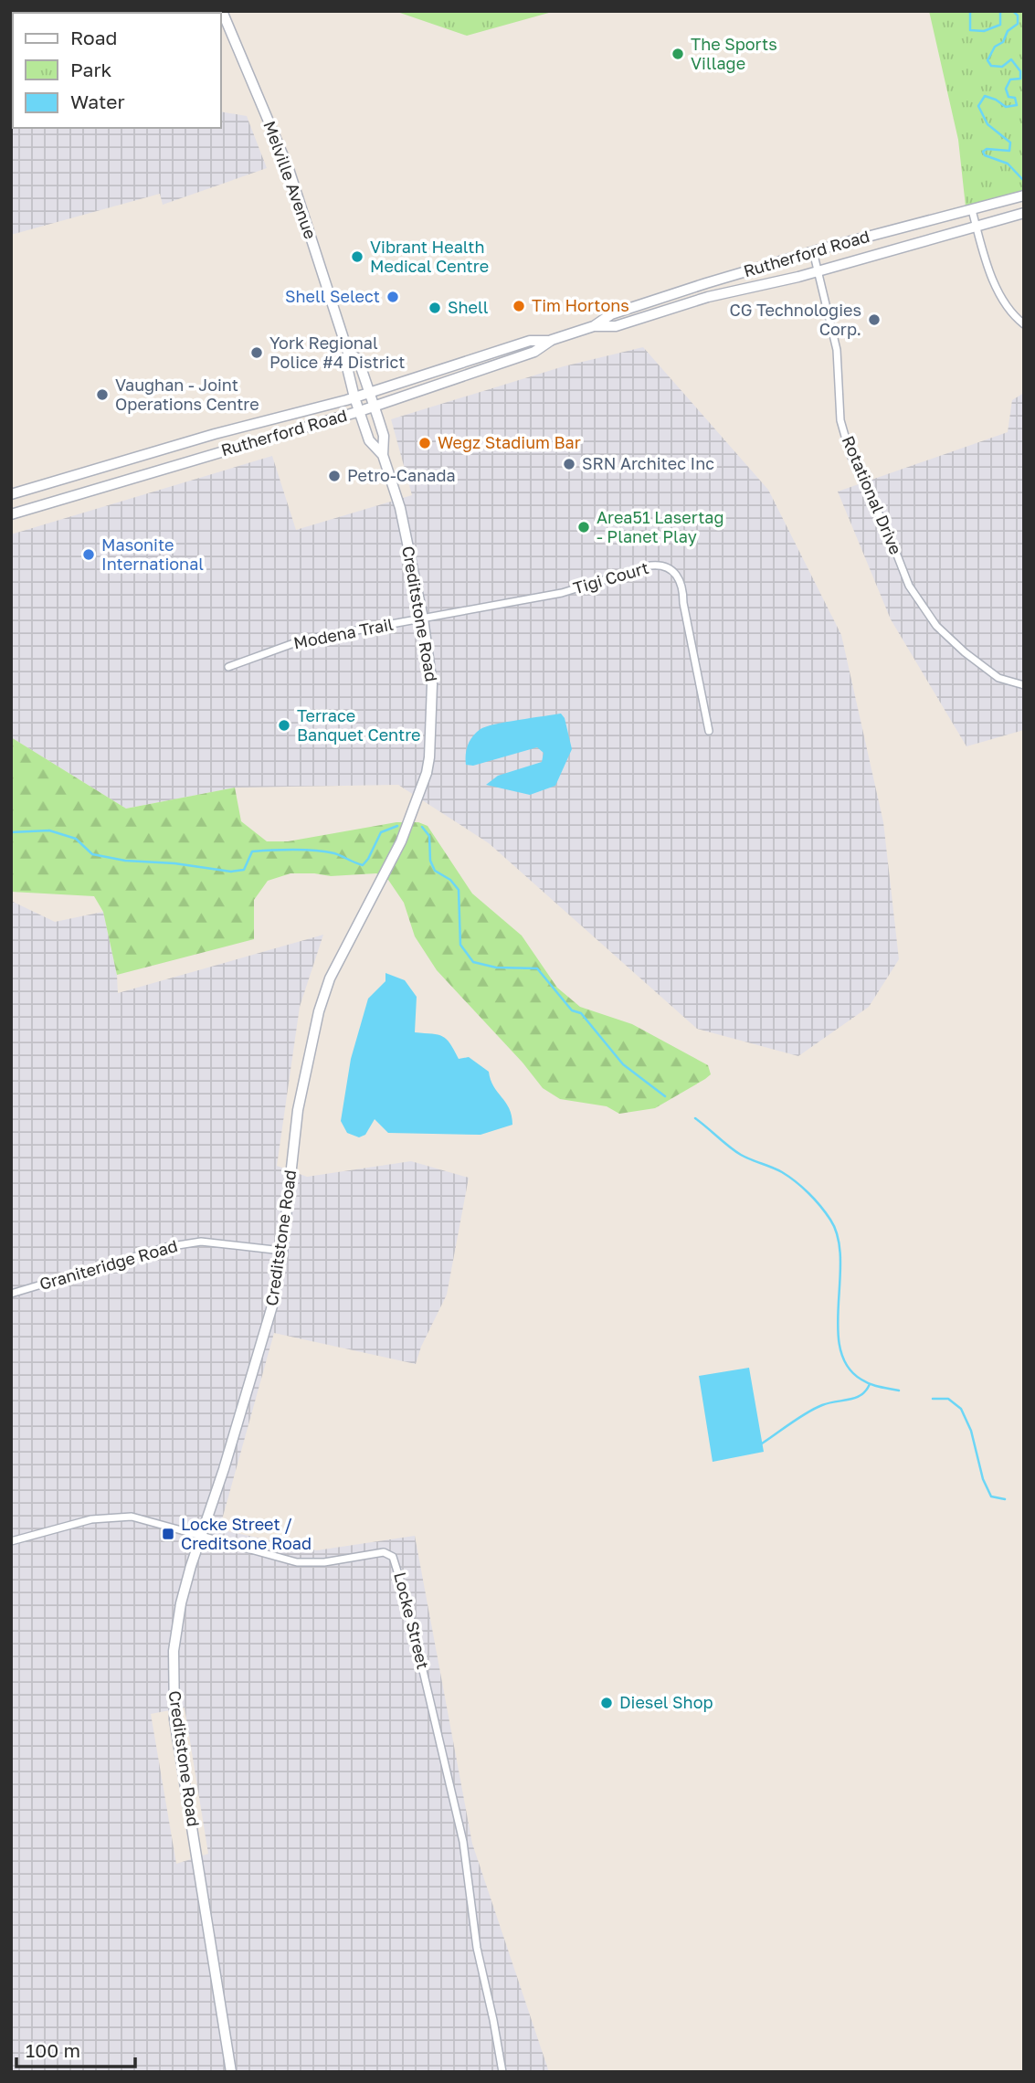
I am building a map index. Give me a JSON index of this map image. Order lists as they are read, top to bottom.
{
  "streets": {
    "street": [
      "Melville Avenue",
      "Rutherford Road",
      "Rotational Drive",
      "Tigi Court",
      "Creditstone Road",
      "Modena Trail",
      "Graniteridge Road",
      "Locke Street"
    ]
  },
  "crossings": [
    ["Melville Avenue", "Rutherford Road"],
    ["Melville Avenue", "Creditstone Road"],
    ["Rutherford Road", "Rotational Drive"],
    ["Rutherford Road", "Creditstone Road"],
    ["Tigi Court", "Creditstone Road"],
    ["Tigi Court", "Modena Trail"],
    ["Creditstone Road", "Modena Trail"],
    ["Creditstone Road", "Graniteridge Road"],
    ["Creditstone Road", "Locke Street"]
  ],
  "places": {
    "other": [
      "The Sports Village",
      "Vibrant Health Medical Centre",
      "Shell Select",
      "Tim Hortons",
      "Shell",
      "CG Technologies Corp.",
      "York Regional Police #4 District",
      "Vaughan - Joint Operations Centre",
      "Wegz Stadium Bar",
      "SRN Architec Inc",
      "Petro-Canada",
      "Area51 Lasertag - Planet Play",
      "Masonite International",
      "Terrace Banquet Centre",
      "Diesel Shop"
    ],
    "transit": ["Locke Street / Creditsone Road"]
  },
  "legend": ["Road", "Park", "Water"],
  "scale_bar": "100 m"
}
